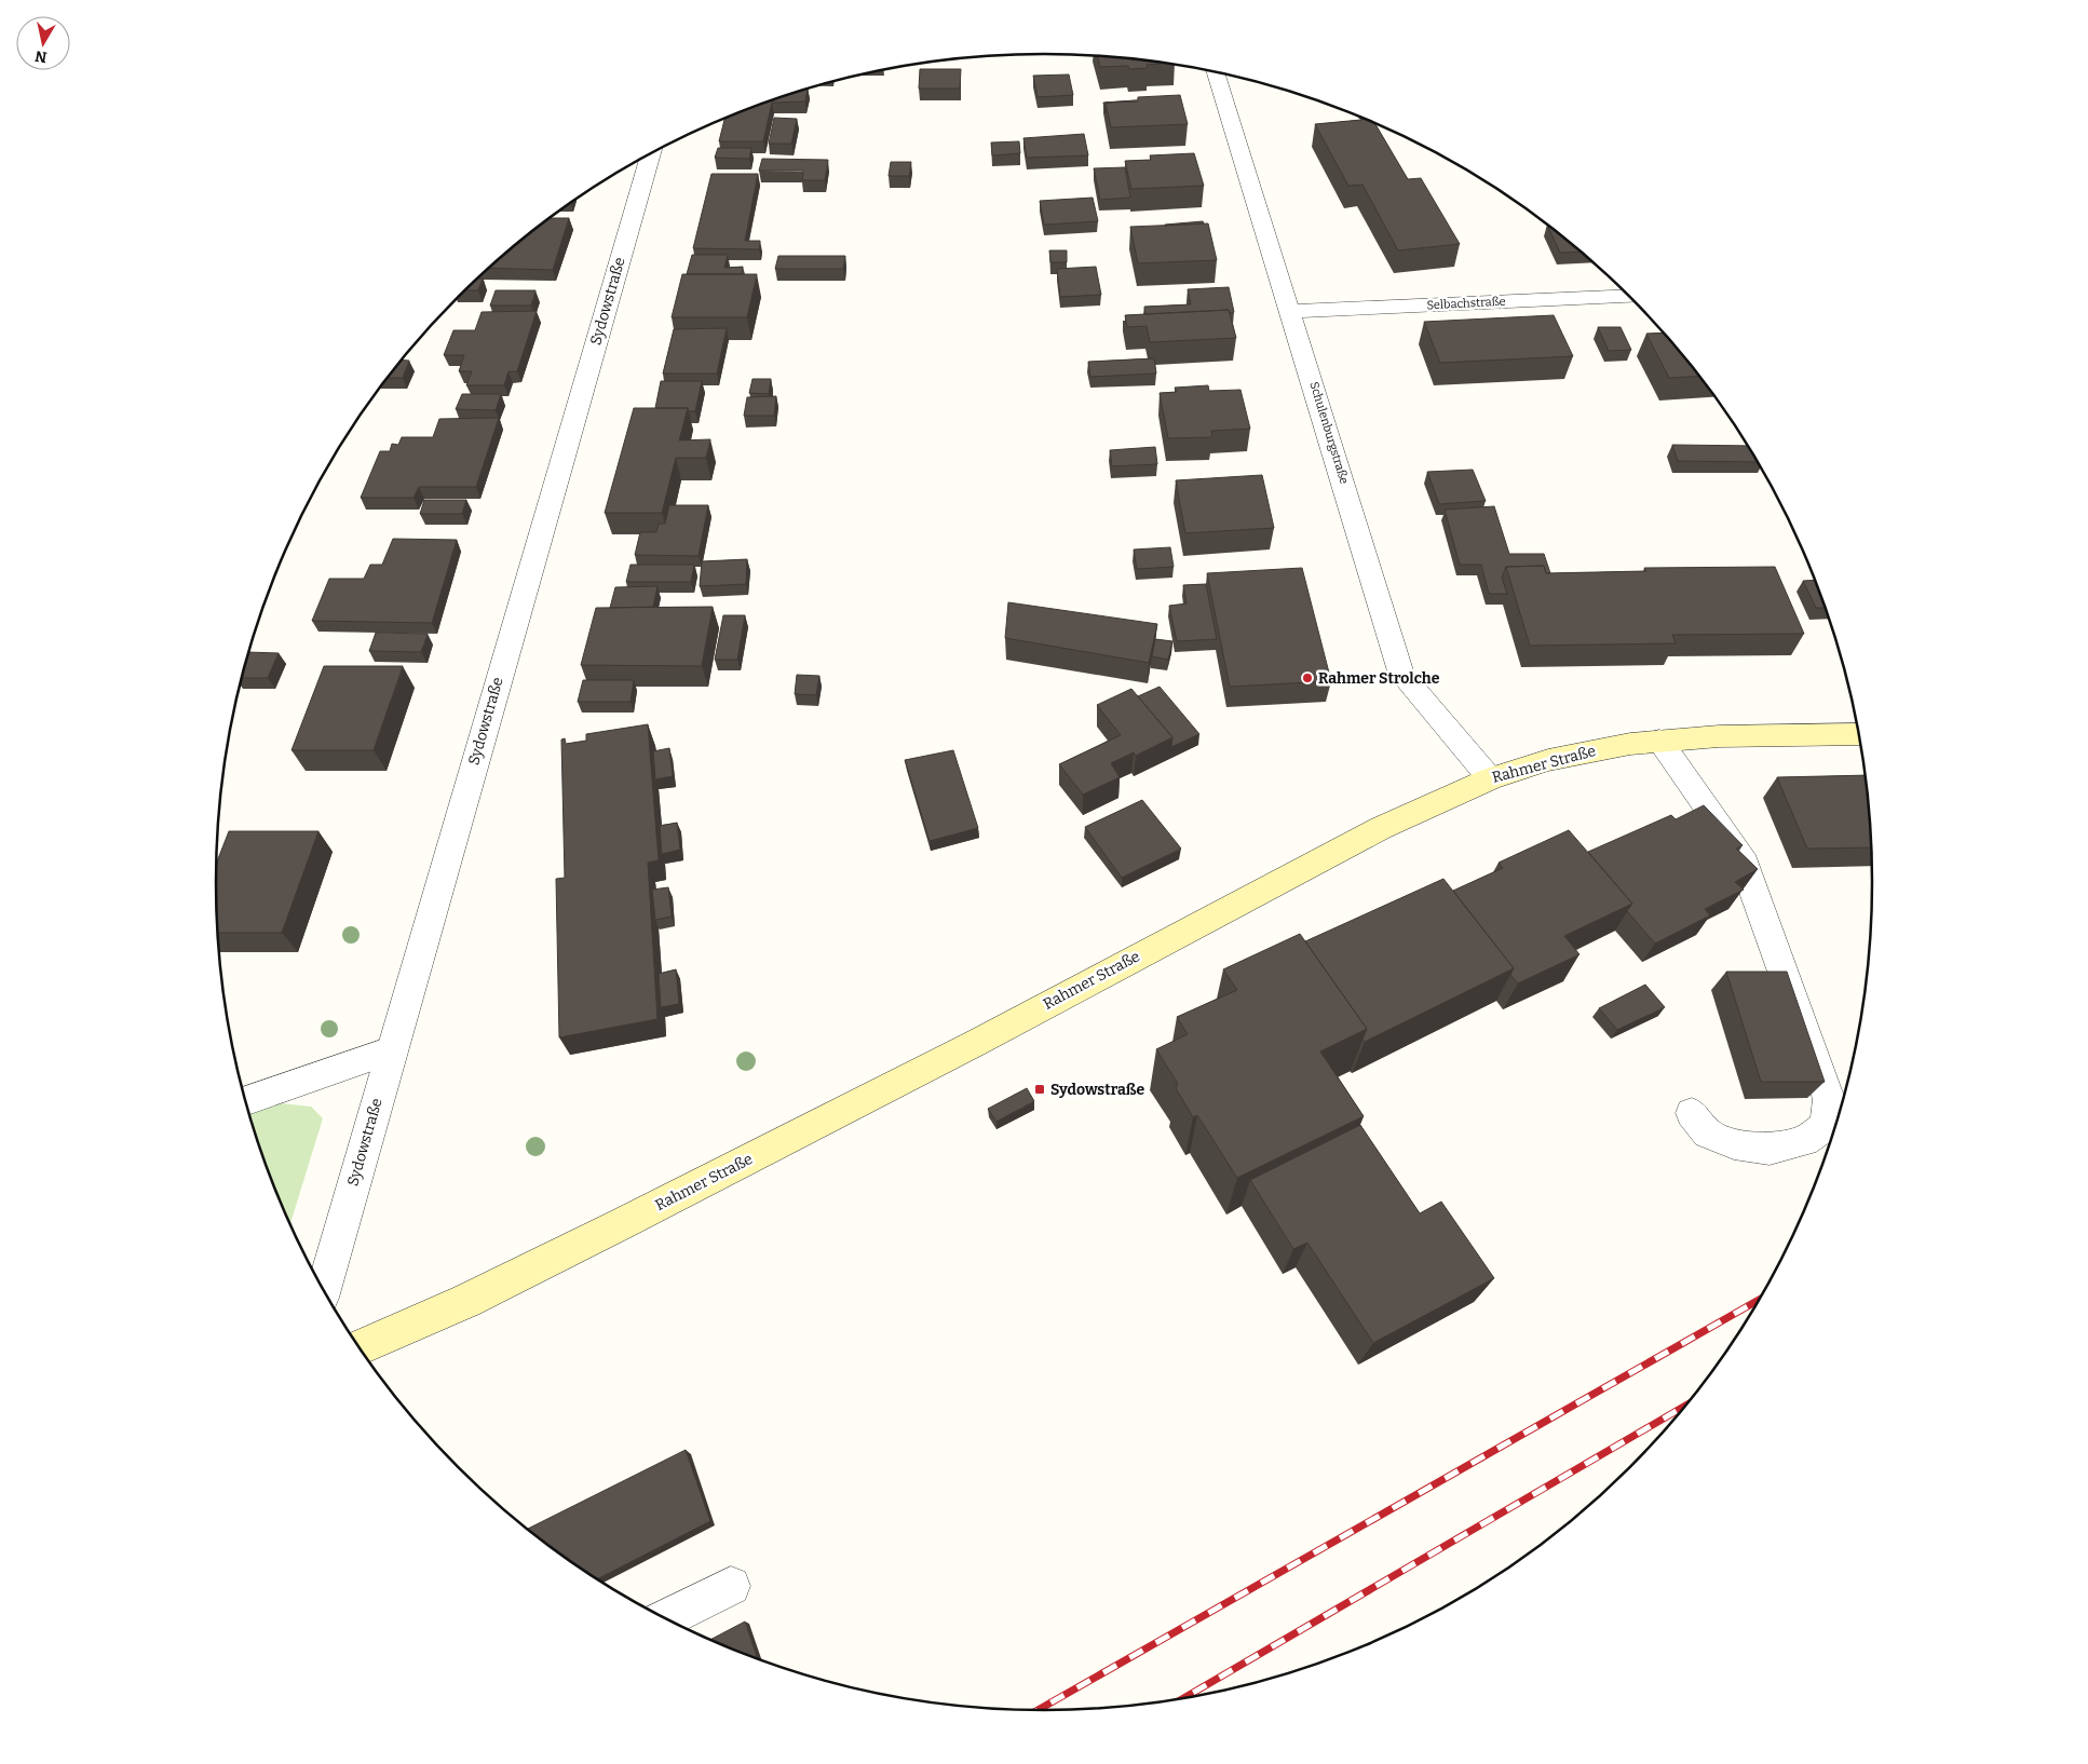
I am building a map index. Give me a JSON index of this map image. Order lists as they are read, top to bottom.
{
  "streets": {
    "main road": ["Rahmer Straße"],
    "street": ["Sydowstraße", "Selbachstraße", "Schulenburgstraße"]
  },
  "crossings": [
    ["Selbachstraße", "Schulenburgstraße"],
    ["Schulenburgstraße", "Rahmer Straße"]
  ],
  "places": {
    "other": ["Rahmer Strolche"],
    "transit": ["Sydowstraße"]
  },
  "north": "bottom"
}
